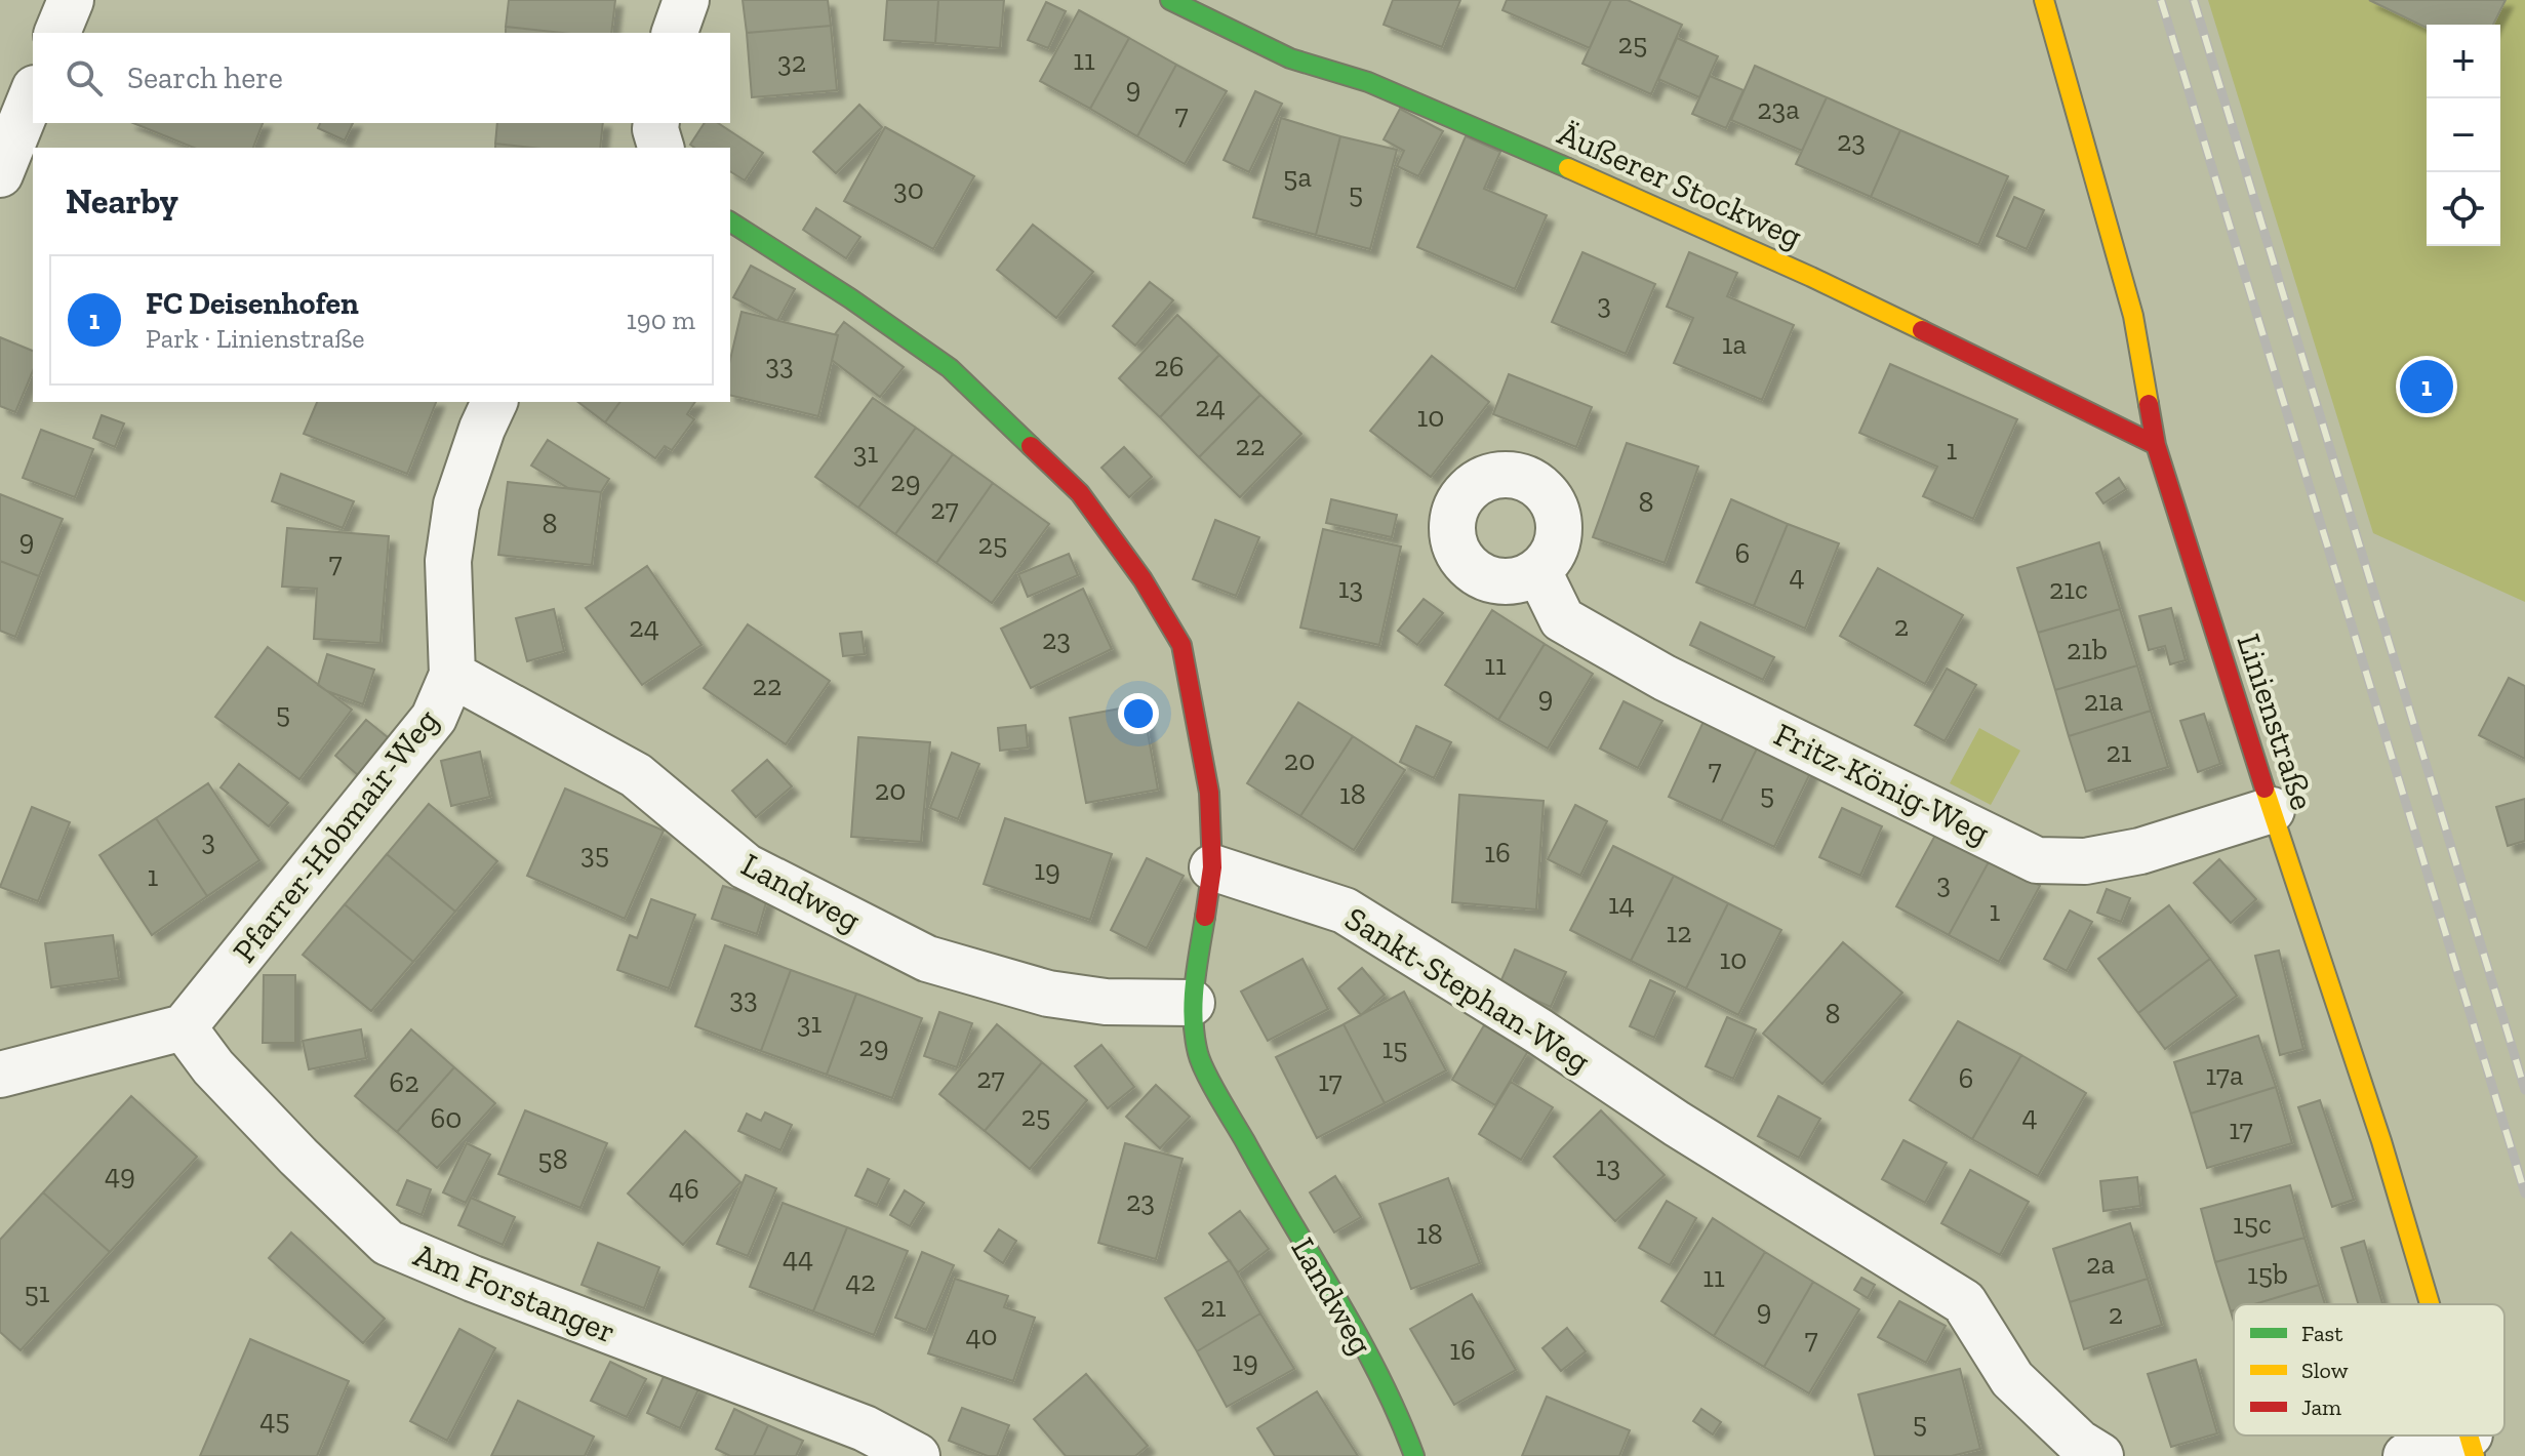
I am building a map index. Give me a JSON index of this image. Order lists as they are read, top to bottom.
{
  "streets": {
    "street": [
      "Äußerer Stockweg",
      "Linienstraße",
      "Fritz-König-Weg",
      "Pfarrer-Hobmair-Weg",
      "Landweg",
      "Sankt-Stephan-Weg",
      "Am Forstanger"
    ]
  },
  "crossings": [
    ["Äußerer Stockweg", "Linienstraße"],
    ["Linienstraße", "Fritz-König-Weg"],
    ["Pfarrer-Hobmair-Weg", "Landweg"],
    ["Pfarrer-Hobmair-Weg", "Am Forstanger"],
    ["Landweg", "Sankt-Stephan-Weg"]
  ],
  "house_numbers": [
    "25",
    "11",
    "32",
    "9",
    "23a",
    "7",
    "23",
    "5a",
    "30",
    "5",
    "3",
    "1a",
    "33",
    "26",
    "24",
    "10",
    "22",
    "1",
    "31",
    "29",
    "8",
    "27",
    "8",
    "9",
    "25",
    "6",
    "7",
    "4",
    "13",
    "21c",
    "2",
    "24",
    "23",
    "21b",
    "11",
    "22",
    "9",
    "21a",
    "5",
    "21",
    "20",
    "7",
    "20",
    "18",
    "5",
    "3",
    "16",
    "35",
    "19",
    "1",
    "3",
    "14",
    "1",
    "12",
    "10",
    "33",
    "8",
    "31",
    "29",
    "15",
    "17a",
    "27",
    "6",
    "17",
    "62",
    "25",
    "4",
    "60",
    "17",
    "58",
    "13",
    "49",
    "46",
    "23",
    "15c",
    "18",
    "44",
    "2a",
    "15b",
    "11",
    "42",
    "51",
    "21",
    "9",
    "2",
    "40",
    "7",
    "16",
    "19",
    "45",
    "5"
  ],
  "legend": ["Fast", "Slow", "Jam"],
  "page": {
    "map_buttons": ["+", "−"],
    "search": "Search here",
    "heading": "Nearby",
    "list": [
      {
        "mark": "1",
        "name": "FC Deisenhofen",
        "note": "Park · Linienstraße",
        "value": "190 m"
      }
    ],
    "pins": "1"
  }
}
